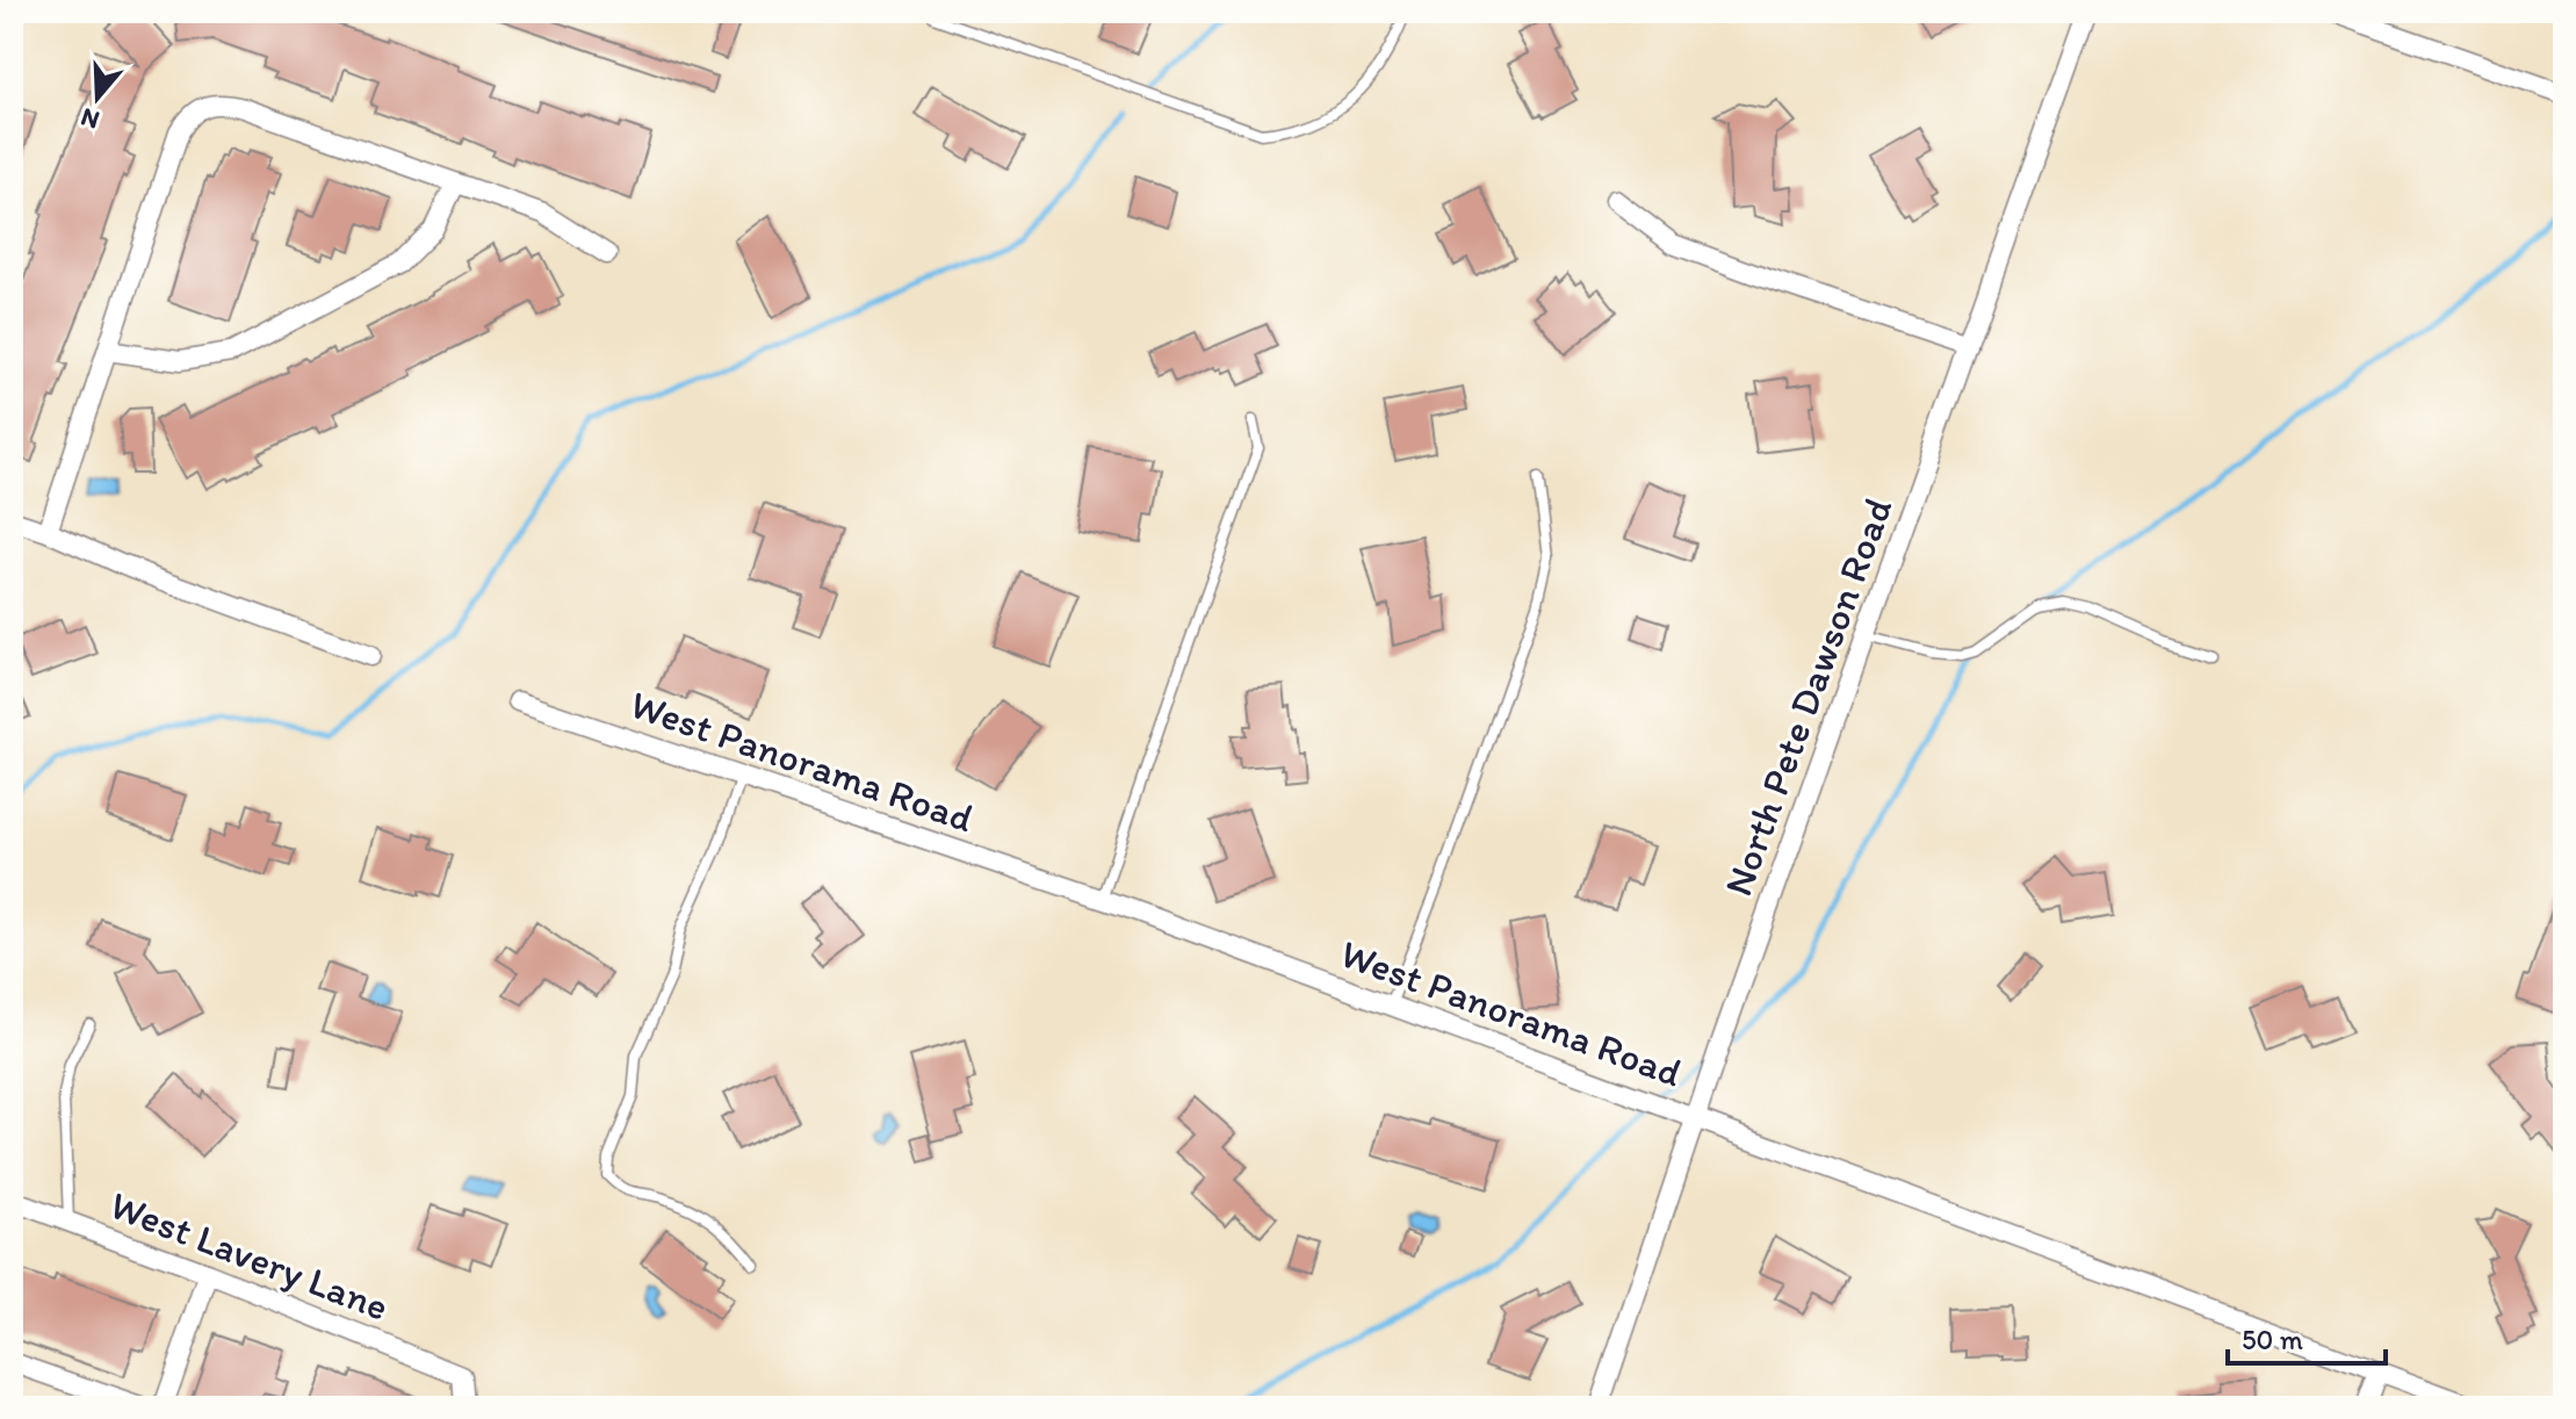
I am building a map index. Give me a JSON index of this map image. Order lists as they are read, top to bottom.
{
  "streets": {
    "street": ["North Pete Dawson Road", "West Panorama Road", "West Lavery Lane"]
  },
  "crossings": [
    ["North Pete Dawson Road", "West Panorama Road"]
  ],
  "scale_bar": "50 m",
  "north": "bottom"
}
